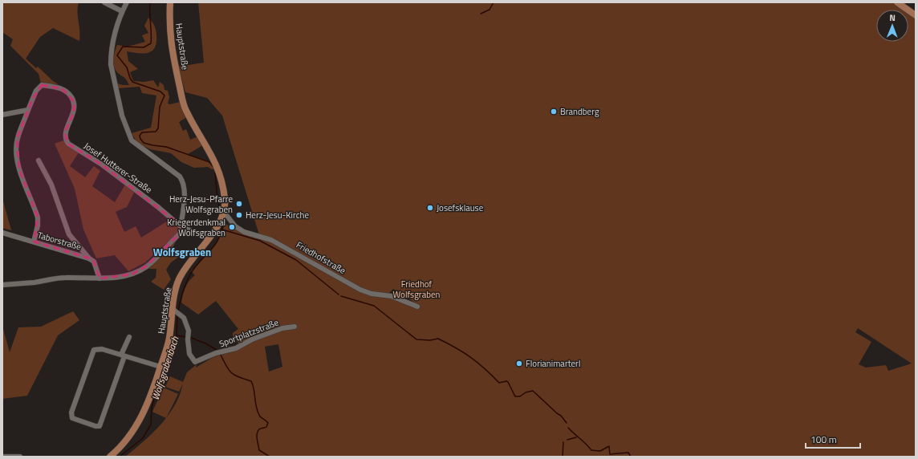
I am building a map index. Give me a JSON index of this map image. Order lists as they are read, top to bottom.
{
  "streets": {
    "main road": ["Hauptstraße"],
    "street": [
      "Josef Hutterer-Straße",
      "Taborstraße",
      "Friedhofstraße",
      "Sportplatzstraße"
    ]
  },
  "crossings": [
    ["Hauptstraße", "Josef Hutterer-Straße"],
    ["Hauptstraße", "Friedhofstraße"],
    ["Hauptstraße", "Sportplatzstraße"]
  ],
  "districts": ["Wolfsgraben"],
  "water": ["Wolfsgrabenbach"],
  "parks": ["Friedhof Wolfsgraben"],
  "places": [
    "Brandberg",
    "Herz-Jesu-Pfarre Wolfsgraben",
    "Josefsklause",
    "Herz-Jesu-Kirche",
    "Kriegerdenkmal Wolfsgraben",
    "Florianimarterl"
  ],
  "scale_bar": "100 m",
  "north": "top"
}
